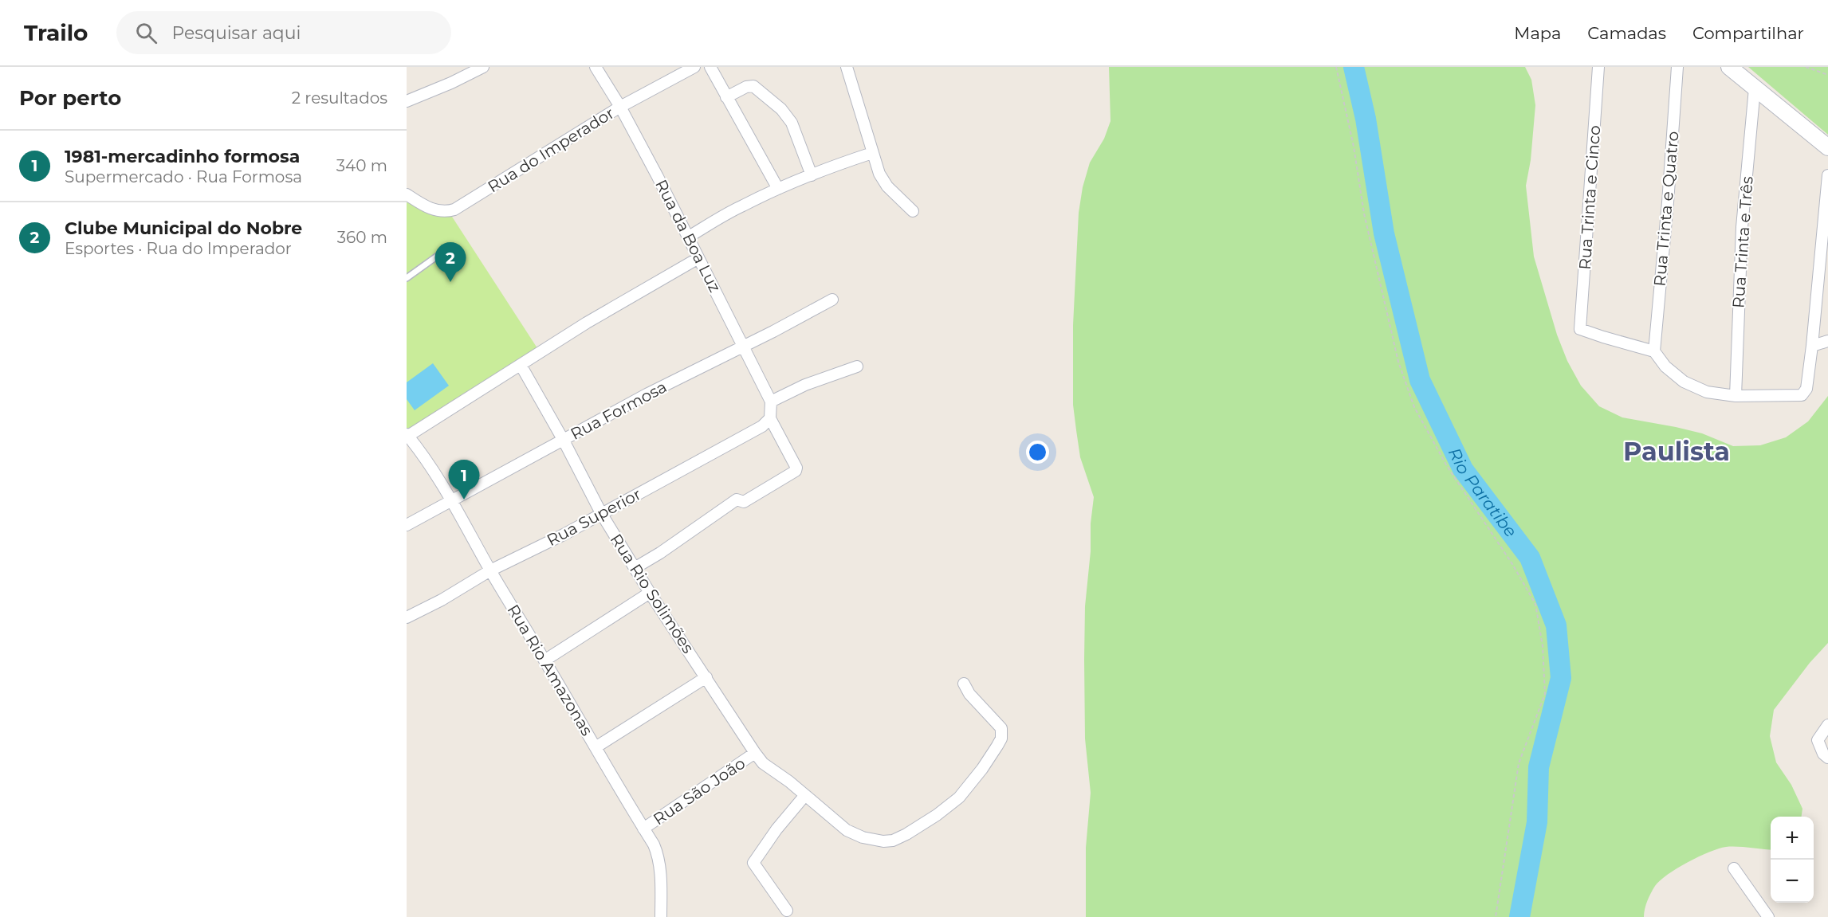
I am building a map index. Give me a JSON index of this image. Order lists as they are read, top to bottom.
{
  "streets": {
    "street": [
      "Rua do Imperador",
      "Rua Trinta e Cinco",
      "Rua Trinta e Quatro",
      "Rua da Boa Luz",
      "Rua Trinta e Três",
      "Rua Formosa",
      "Rua Superior",
      "Rua Rio Solimões",
      "Rua Rio Amazonas",
      "Rua São João"
    ]
  },
  "crossings": [
    ["Rua do Imperador", "Rua da Boa Luz"],
    ["Rua Trinta e Cinco", "Rua Trinta e Quatro"],
    ["Rua da Boa Luz", "Rua Formosa"],
    ["Rua da Boa Luz", "Rua Superior"],
    ["Rua da Boa Luz", "Rua Rio Solimões"],
    ["Rua Formosa", "Rua Rio Solimões"],
    ["Rua Formosa", "Rua Rio Amazonas"],
    ["Rua Superior", "Rua Rio Solimões"],
    ["Rua Superior", "Rua Rio Amazonas"],
    ["Rua Rio Solimões", "Rua São João"],
    ["Rua Rio Amazonas", "Rua São João"]
  ],
  "districts": ["Paulista"],
  "water": ["Rio Paratibe"],
  "page": {
    "header": "Trailo",
    "search": "Pesquisar aqui",
    "nav": ["Mapa", "Camadas", "Compartilhar"],
    "heading": ["Por perto", "2 resultados"],
    "list": [
      {
        "mark": "1",
        "name": "1981-mercadinho formosa",
        "note": "Supermercado · Rua Formosa",
        "value": "340 m"
      },
      {
        "mark": "2",
        "name": "Clube Municipal do Nobre",
        "note": "Esportes · Rua do Imperador",
        "value": "360 m"
      }
    ],
    "pins": ["2", "1"],
    "map_buttons": ["+", "−"]
  }
}
